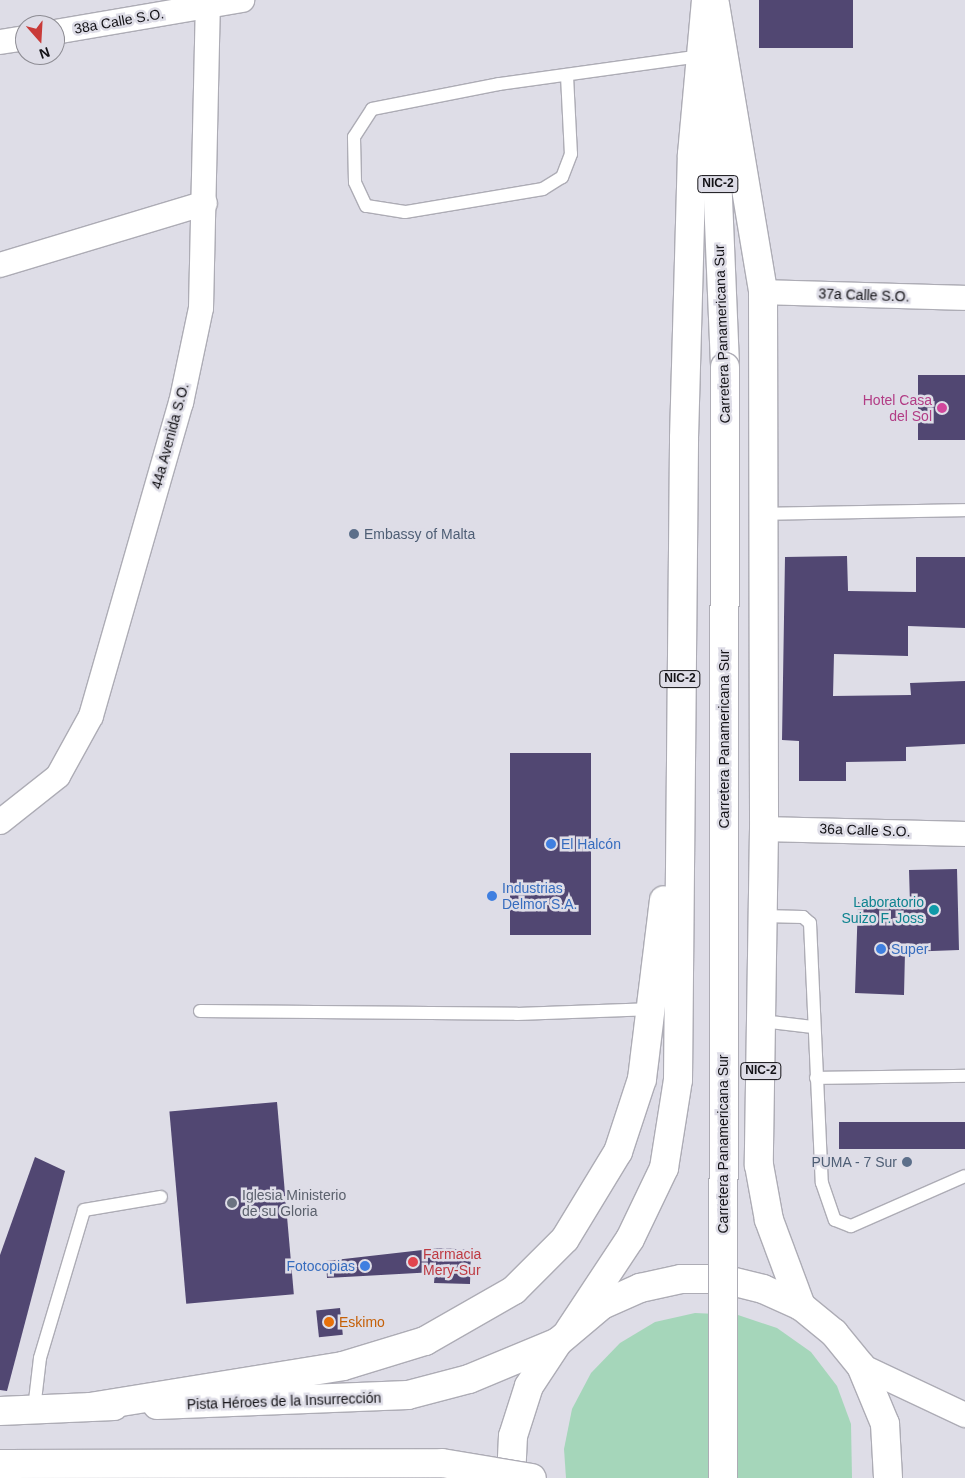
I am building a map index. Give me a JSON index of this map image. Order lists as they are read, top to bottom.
{
  "streets": {
    "main road": ["NIC-2", "Carretera Panamericana Sur", "Pista Héroes de la Insurrección"],
    "street": [
      "38a Calle S.O.",
      "37a Calle S.O.",
      "44a Avenida S.O.",
      "36a Calle S.O."
    ]
  },
  "crossings": [
    ["38a Calle S.O.", "44a Avenida S.O."],
    ["NIC-2", "37a Calle S.O."],
    ["NIC-2", "Carretera Panamericana Sur"],
    ["NIC-2", "36a Calle S.O."],
    ["NIC-2", "Pista Héroes de la Insurrección"],
    ["Carretera Panamericana Sur", "Pista Héroes de la Insurrección"]
  ],
  "places": [
    "Hotel Casa del Sol",
    "Embassy of Malta",
    "El Halcón",
    "Industrias Delmor S.A.",
    "Laboratorio Suizo F. Joss",
    "Super",
    "PUMA - 7 Sur",
    "Iglesia Ministerio de su Gloria",
    "Farmacia Mery-Sur",
    "Fotocopias",
    "Eskimo"
  ],
  "north": "bottom"
}
